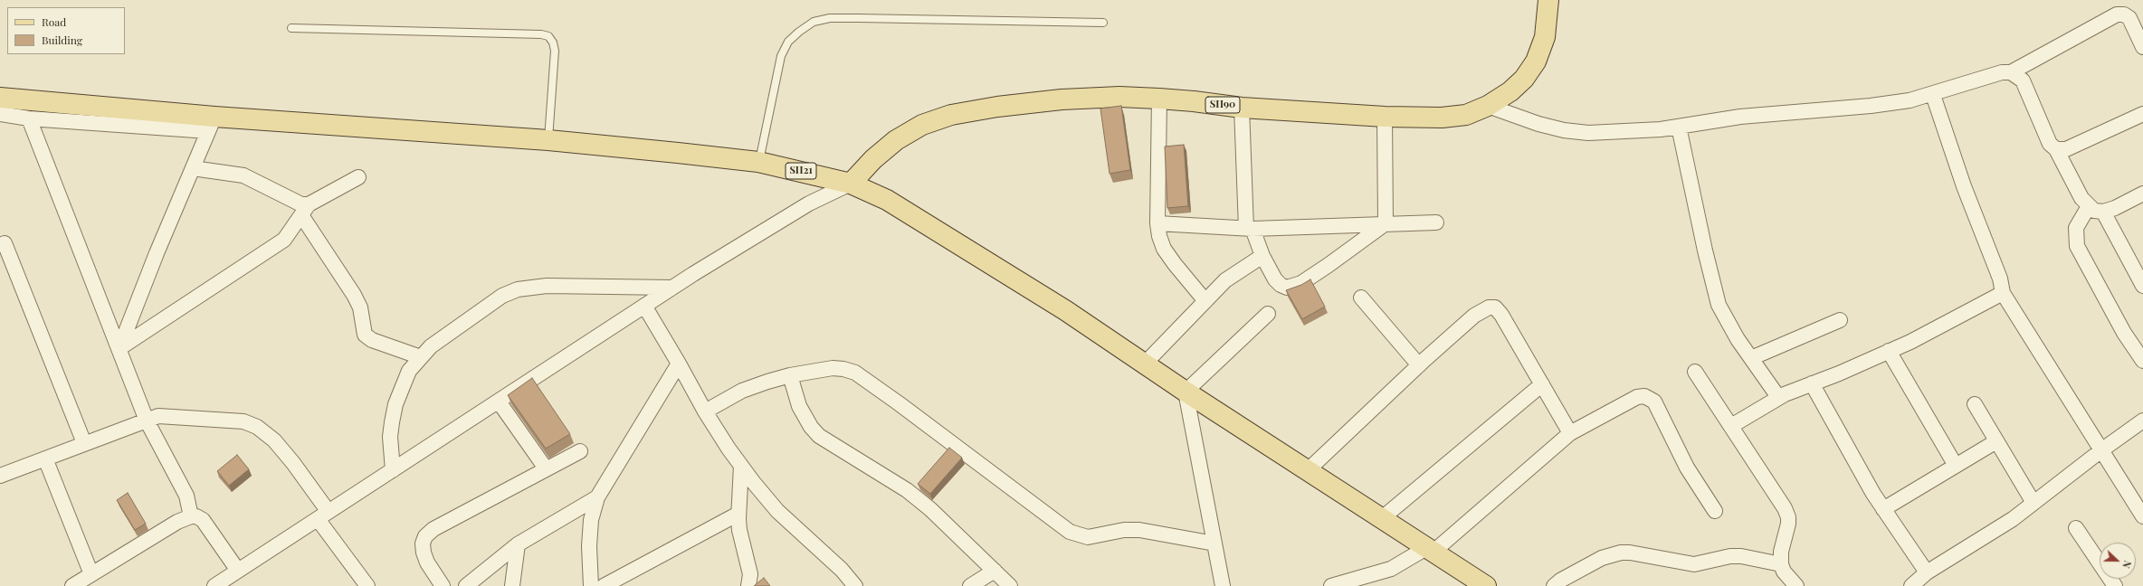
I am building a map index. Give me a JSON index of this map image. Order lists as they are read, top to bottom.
{
  "streets": {
    "main road": ["SH90", "SH21"]
  },
  "crossings": [
    ["SH90", "SH21"]
  ],
  "legend": ["Road", "Building"],
  "north": "right"
}
